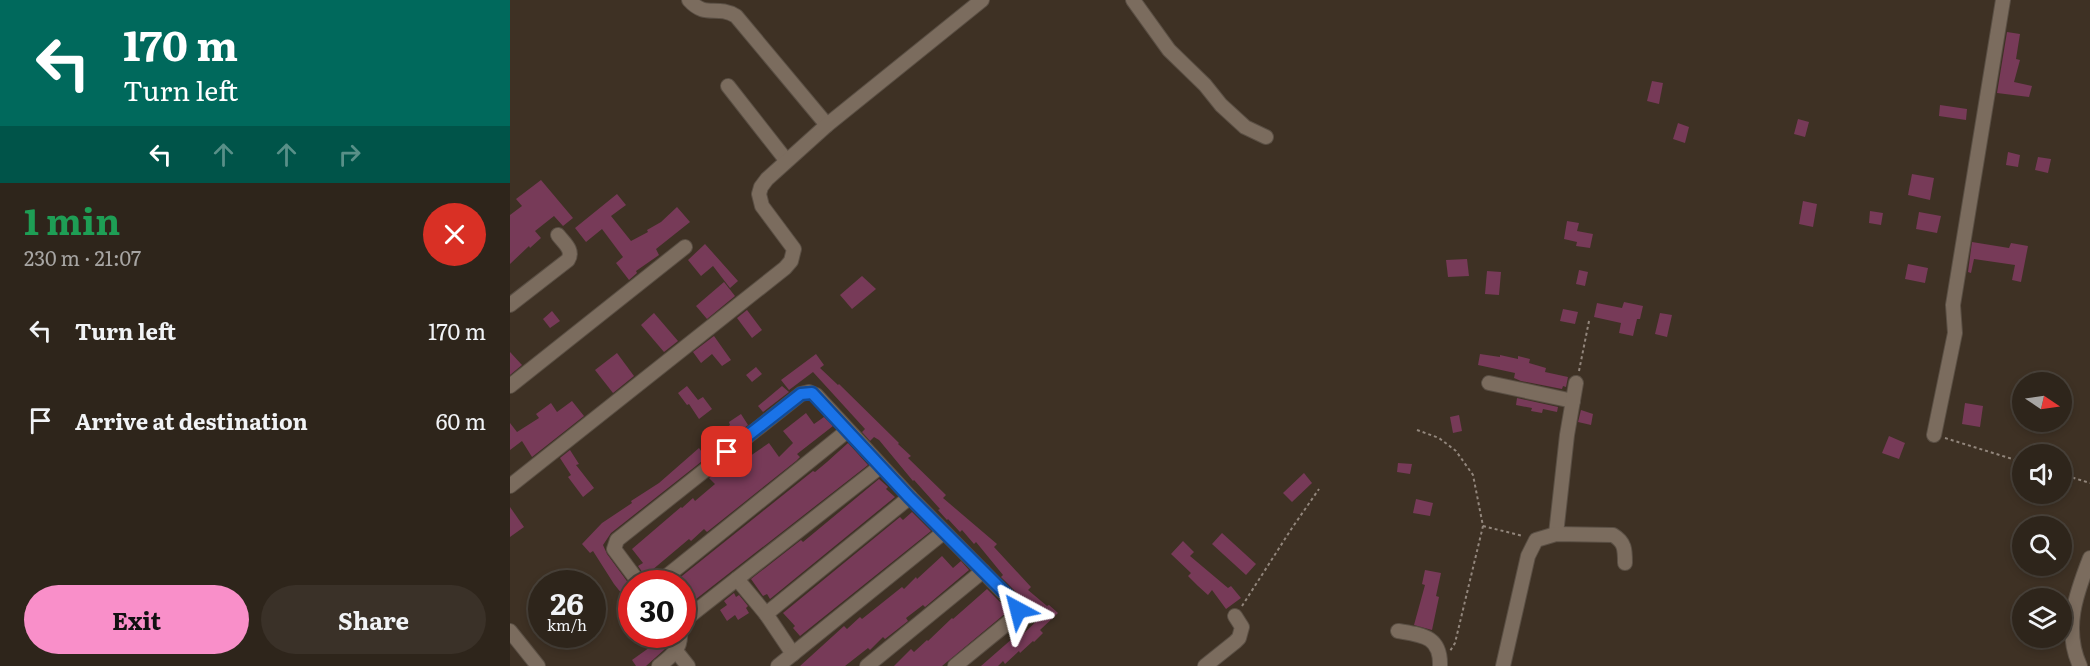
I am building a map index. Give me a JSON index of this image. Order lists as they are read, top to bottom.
{
  "north": "right",
  "page": {
    "turn": ["170 m", "Turn left"],
    "heading": ["1 min", "230 m · 21:07"],
    "list": [
      {
        "name": "Turn left",
        "value": "170 m"
      },
      {
        "name": "Arrive at destination",
        "value": "60 m"
      }
    ],
    "speed": "26 km/h",
    "limit": "30",
    "buttons": ["Exit", "Share"]
  }
}
